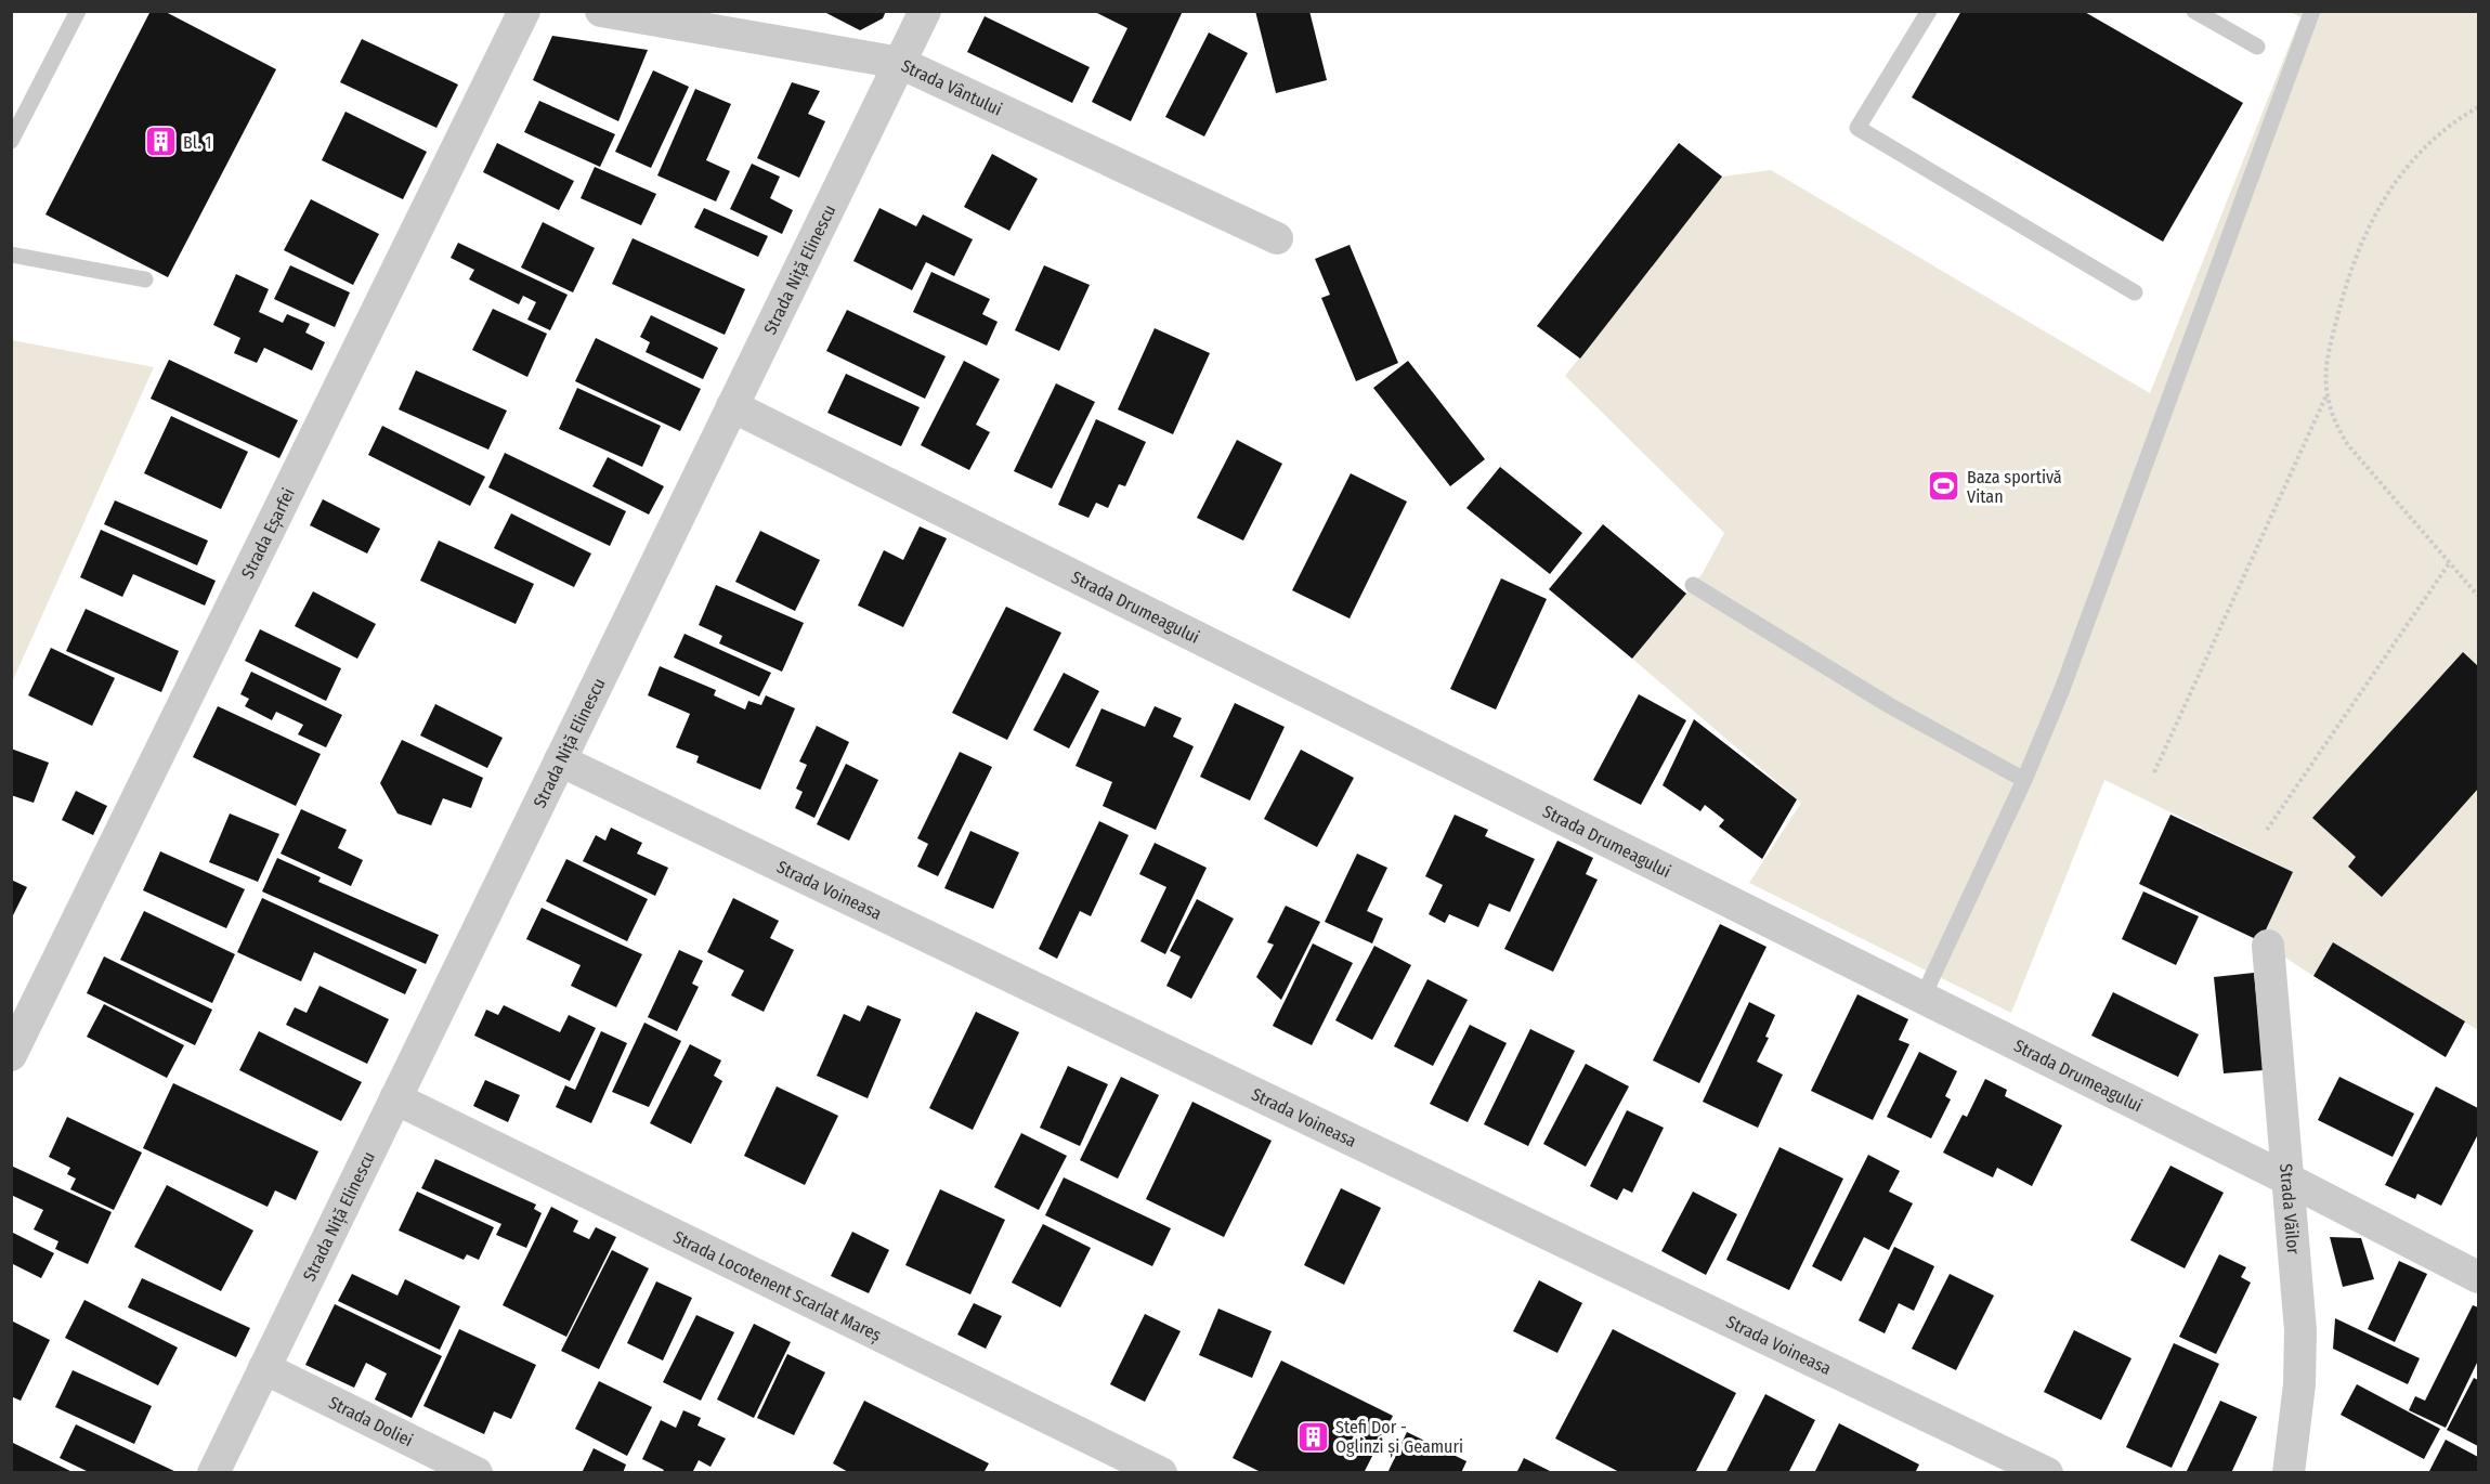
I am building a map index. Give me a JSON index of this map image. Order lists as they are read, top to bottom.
{
  "streets": {
    "street": [
      "Strada Vântului",
      "Strada Niță Elinescu",
      "Strada Eșarfei",
      "Strada Drumeagului",
      "Strada Voineasa",
      "Strada Văilor",
      "Strada Locotenent Scarlat Mareș",
      "Strada Doliei"
    ]
  },
  "crossings": [
    ["Strada Vântului", "Strada Niță Elinescu"],
    ["Strada Niță Elinescu", "Strada Drumeagului"],
    ["Strada Niță Elinescu", "Strada Voineasa"],
    ["Strada Niță Elinescu", "Strada Locotenent Scarlat Mareș"],
    ["Strada Niță Elinescu", "Strada Doliei"],
    ["Strada Drumeagului", "Strada Văilor"]
  ],
  "places": {
    "building": ["Bl. 1", "Stefi Dor - Oglinzi și Geamuri"],
    "sports": ["Baza sportivă Vitan"]
  }
}
